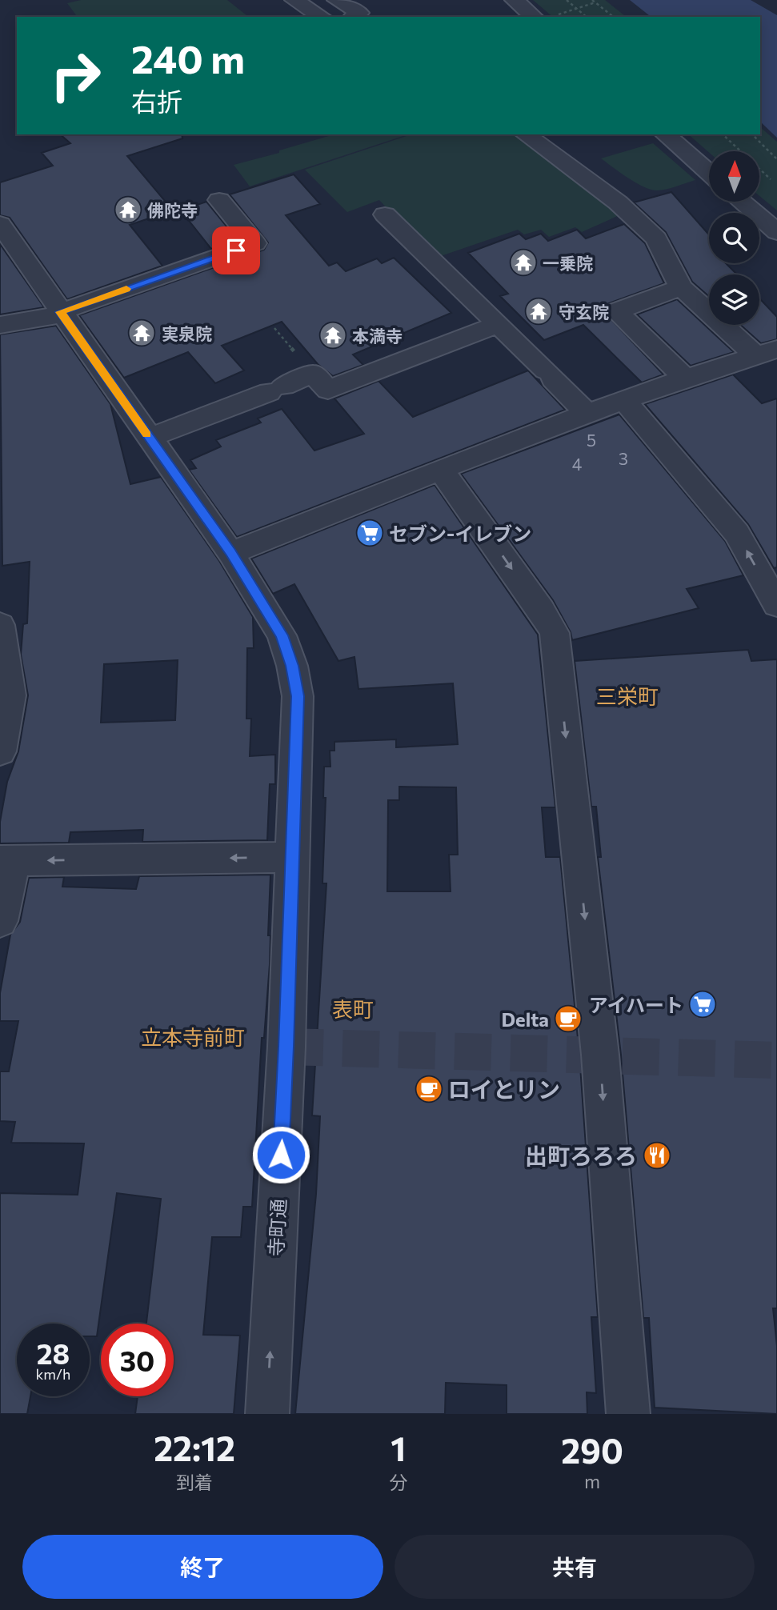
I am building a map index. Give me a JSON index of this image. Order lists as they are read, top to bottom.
{
  "streets": {
    "street": ["寺町通"]
  },
  "one_way": ["寺町通"],
  "districts": ["三栄町", "表町", "立本寺前町"],
  "places": {
    "temple": [
      "佛陀寺",
      "一乗院",
      "守玄院",
      "実泉院",
      "本満寺"
    ],
    "supermarket": ["セブン-イレブン", "アイハート"],
    "cafe": ["Delta", "ロイとリン"],
    "restaurant": ["出町ろろろ"]
  },
  "house_numbers": ["5", "3", "4"],
  "north": "top",
  "page": {
    "turn": ["240 m", "右折"],
    "speed": "28 km/h",
    "limit": "30",
    "eta": [
      "22:12",
      "到着",
      "1",
      "分",
      "290",
      "m"
    ],
    "buttons": ["終了", "共有"]
  }
}
